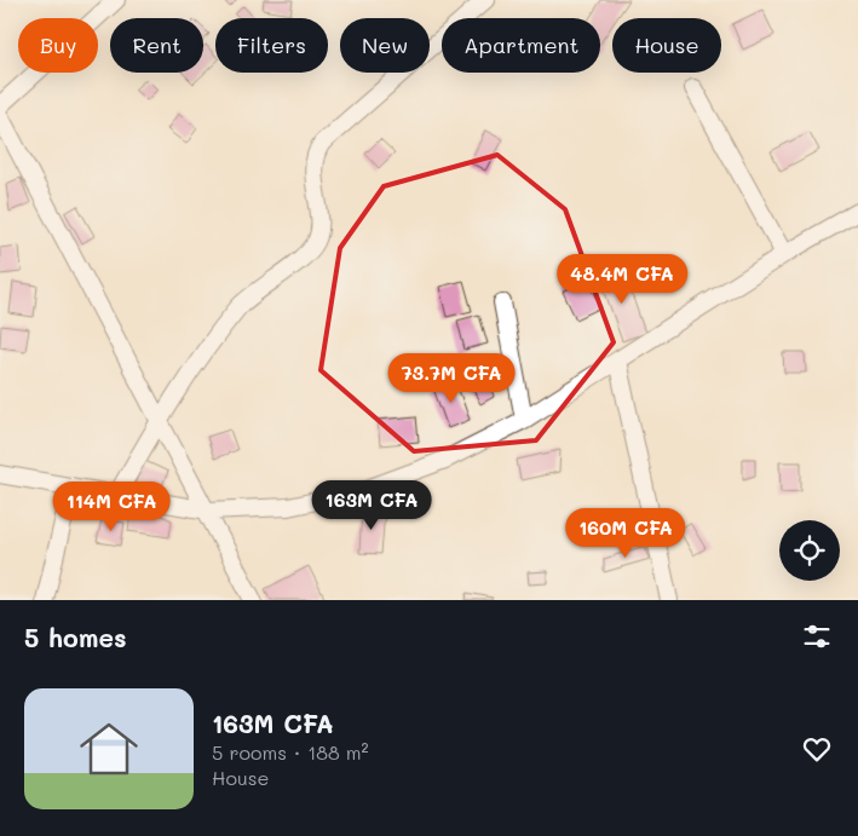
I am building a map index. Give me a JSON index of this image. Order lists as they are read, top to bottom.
{
  "page": {
    "chip": [
      "Buy",
      "Rent",
      "Filters",
      "New",
      "Apartment",
      "House"
    ],
    "price": [
      "48.4M CFA",
      "73.7M CFA",
      "163M CFA",
      "114M CFA",
      "160M CFA"
    ],
    "heading": "5 homes",
    "list": [
      {
        "name": "163M CFA",
        "note": "5 rooms · 188 m² · House"
      }
    ]
  }
}
